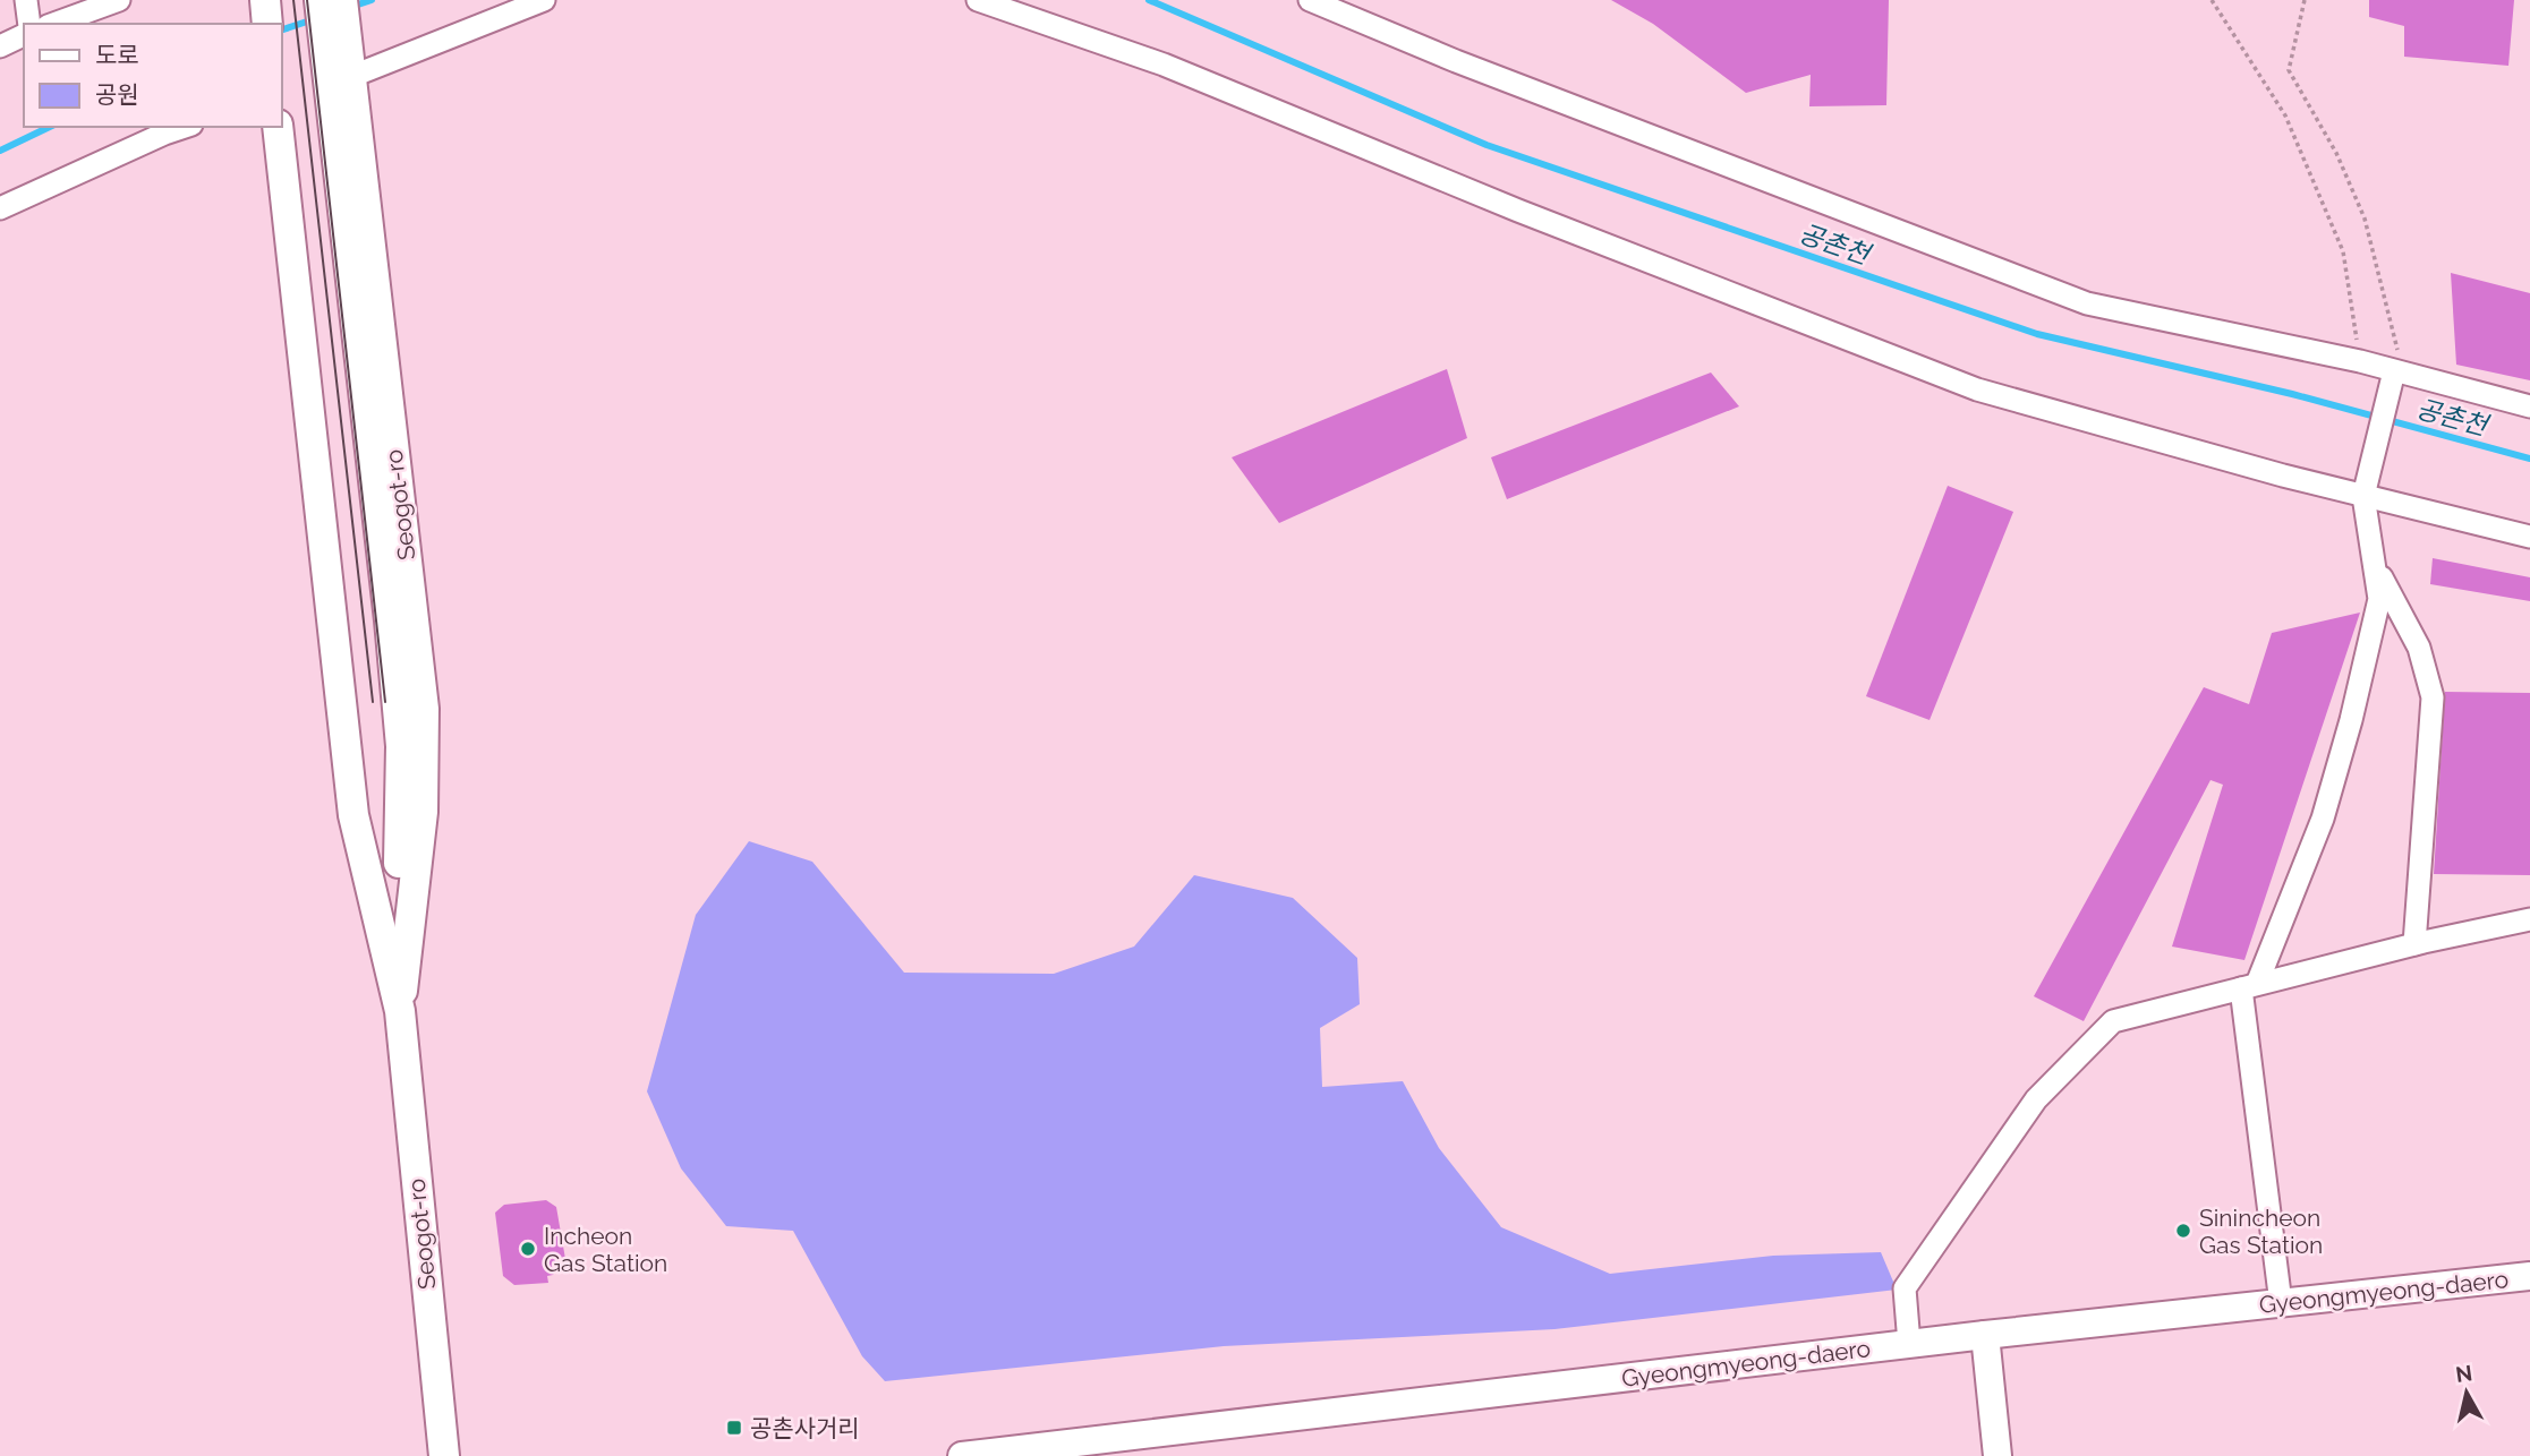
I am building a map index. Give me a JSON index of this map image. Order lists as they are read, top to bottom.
{
  "streets": {
    "main road": ["Seogot-ro"],
    "street": ["Gyeongmyeong-daero"]
  },
  "water": ["공촌천"],
  "places": {
    "other": ["Sinincheon Gas Station", "Incheon Gas Station"],
    "transit": ["공촌사거리"]
  },
  "legend": ["도로", "공원"],
  "north": "top"
}
